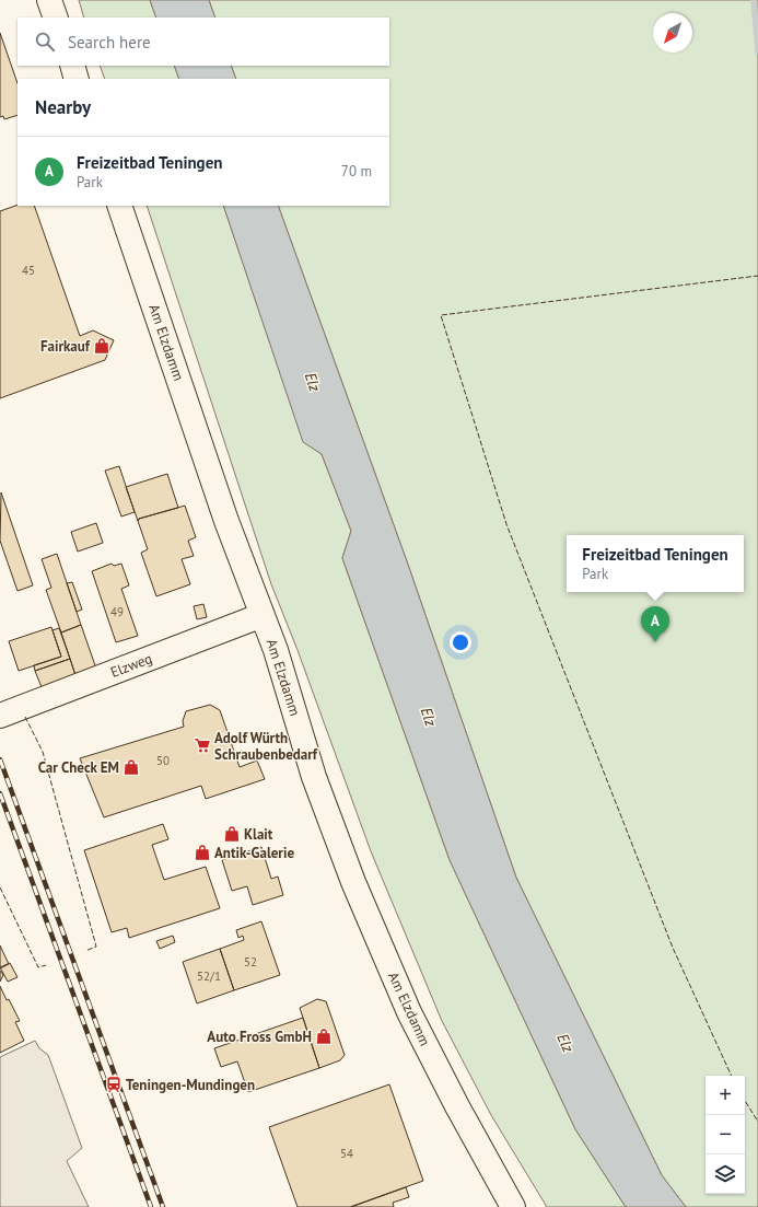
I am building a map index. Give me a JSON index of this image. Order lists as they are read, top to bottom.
{
  "streets": {
    "street": ["Am Elzdamm", "Elzweg"]
  },
  "crossings": [
    ["Am Elzdamm", "Elzweg"]
  ],
  "water": ["Elz"],
  "places": {
    "shop": [
      "Fairkauf",
      "Car Check EM",
      "Klait",
      "Antik-Galerie",
      "Auto Fross GmbH"
    ],
    "supermarket": ["Adolf Würth Schraubenbedarf"],
    "station": ["Teningen-Mundingen"]
  },
  "house_numbers": [
    "45",
    "49",
    "50",
    "52",
    "52/1",
    "54"
  ],
  "north": "bottom left",
  "page": {
    "search": "Search here",
    "heading": "Nearby",
    "list": [
      {
        "mark": "A",
        "name": "Freizeitbad Teningen",
        "note": "Park",
        "value": "70 m"
      }
    ],
    "popup": ["Freizeitbad Teningen", "Park"],
    "pins": "A",
    "map_buttons": ["+", "−"]
  }
}
